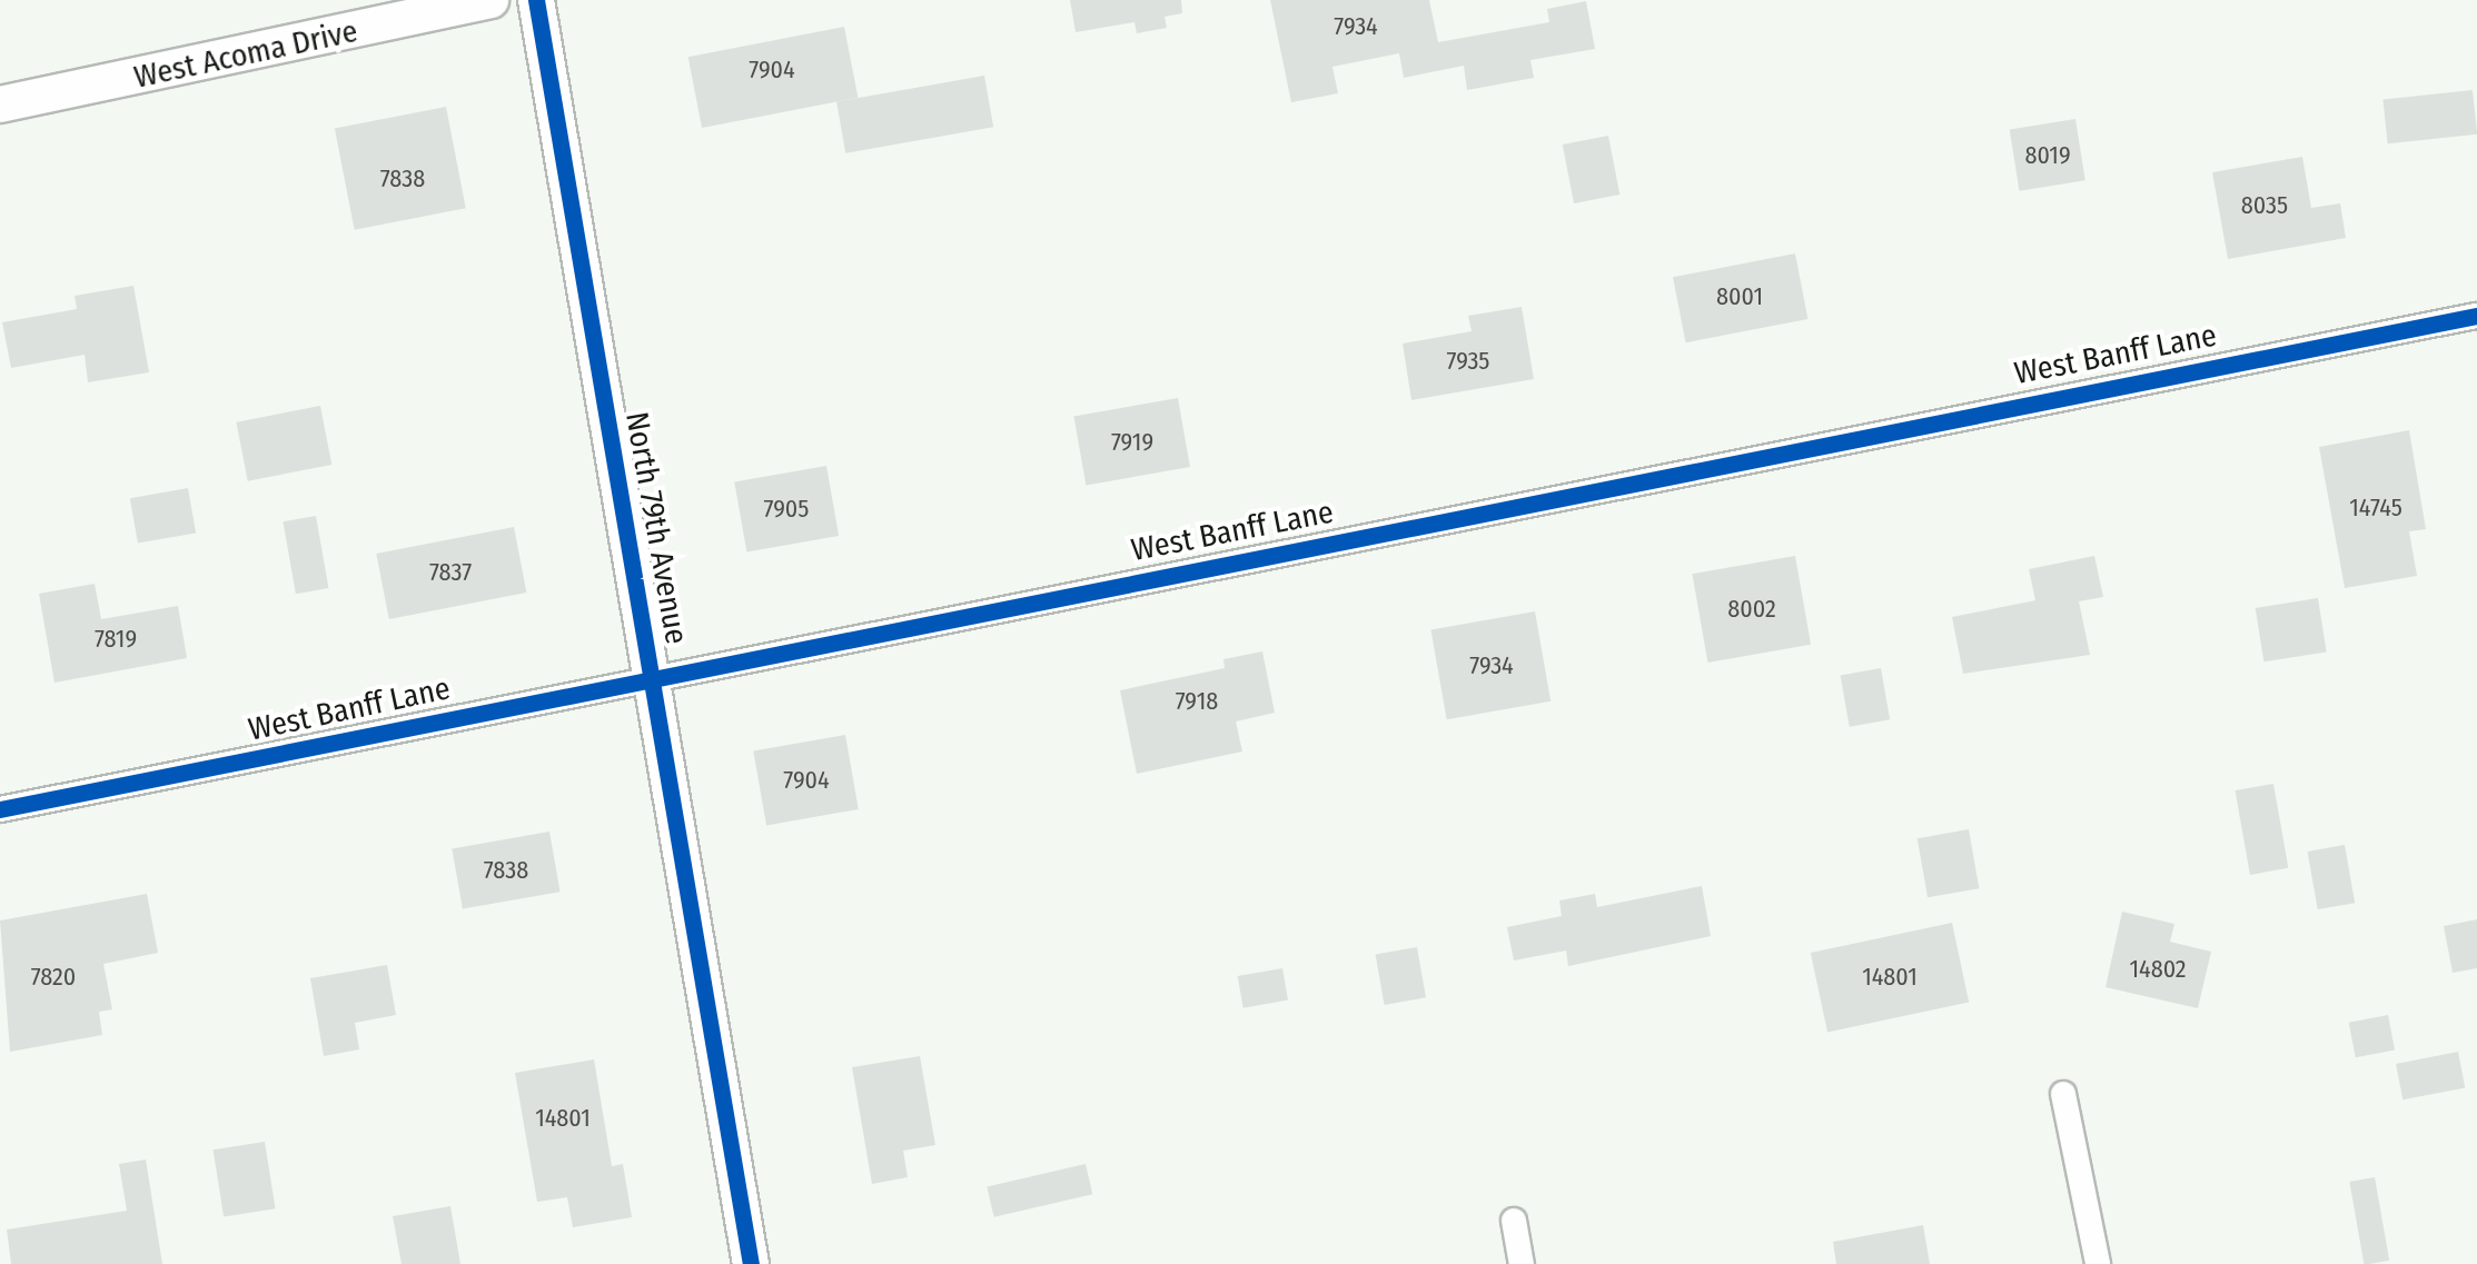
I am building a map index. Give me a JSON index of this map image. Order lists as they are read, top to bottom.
{
  "streets": {
    "street": ["West Acoma Drive", "West Banff Lane", "North 79th Avenue"]
  },
  "crossings": [
    ["West Banff Lane", "North 79th Avenue"]
  ],
  "house_numbers": [
    "7934",
    "7904",
    "8019",
    "7838",
    "8035",
    "8001",
    "7935",
    "7919",
    "14745",
    "7905",
    "7837",
    "8002",
    "7819",
    "7934",
    "7918",
    "7904",
    "7838",
    "14802",
    "7820",
    "14801",
    "14801"
  ]
}
